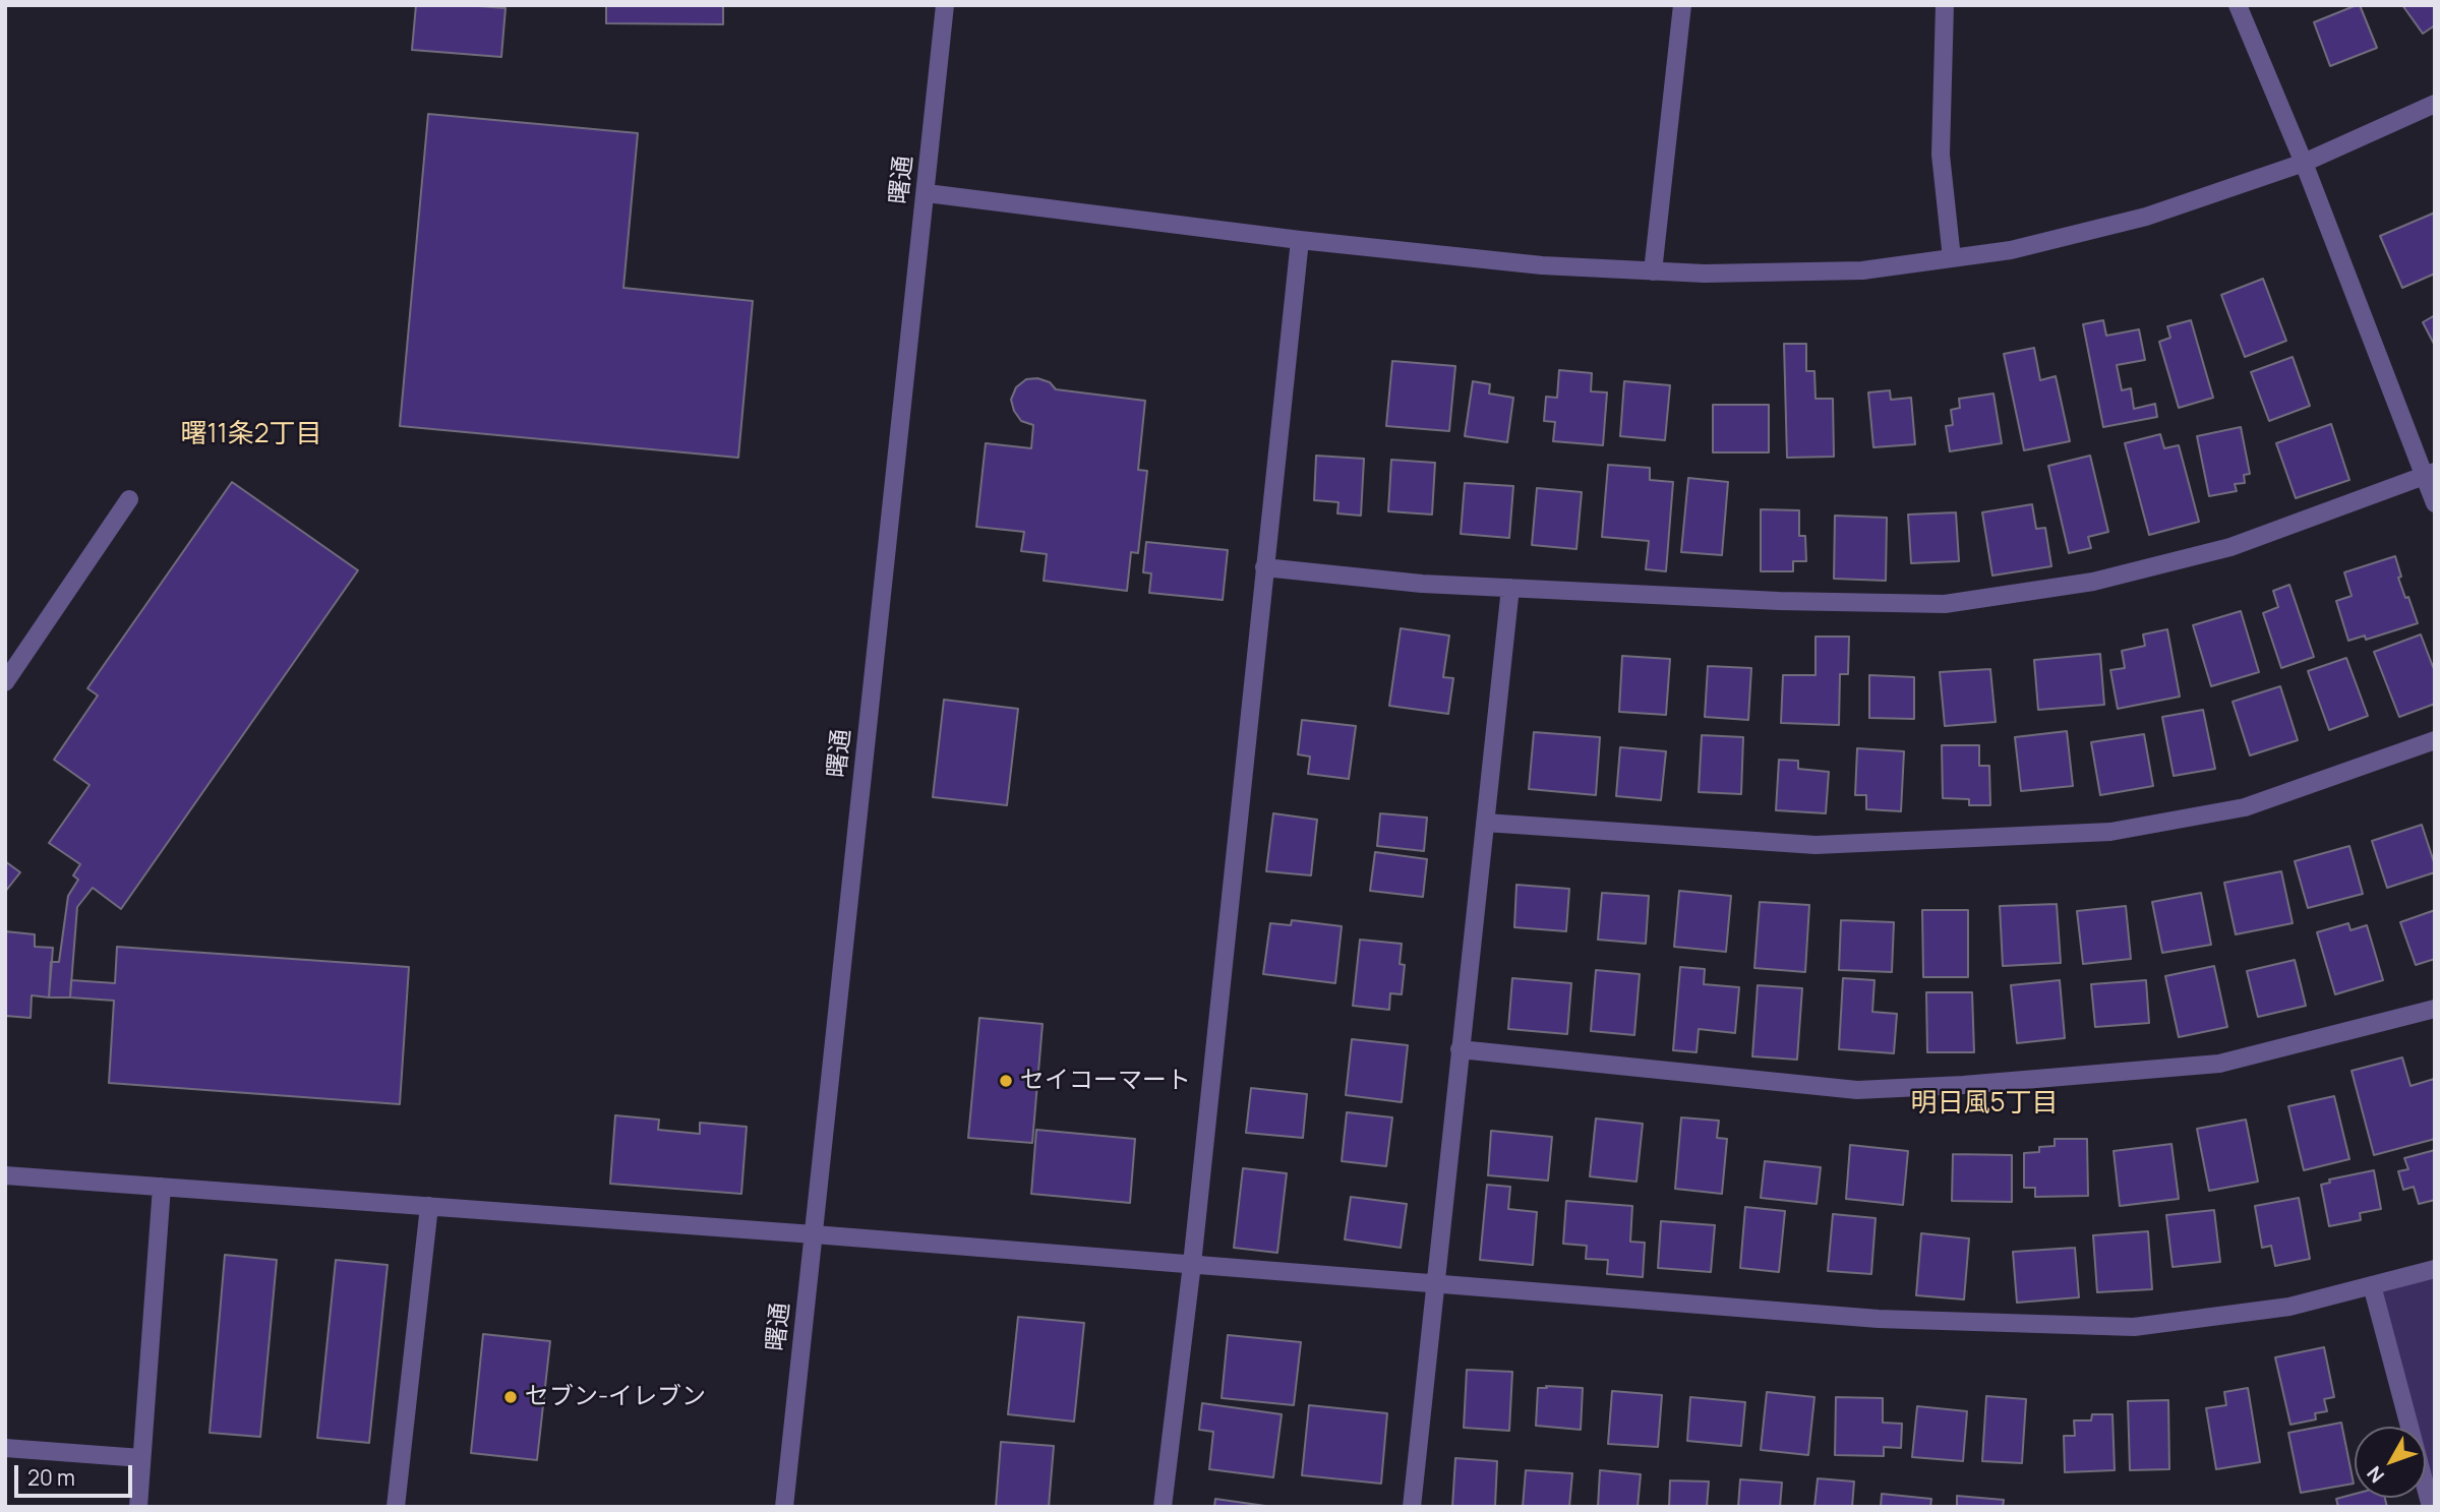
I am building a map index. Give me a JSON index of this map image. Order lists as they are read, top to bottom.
{
  "streets": {
    "street": ["曙通"]
  },
  "districts": ["曙11条2丁目", "明日風5丁目"],
  "places": ["セイコーマート", "セブン-イレブン"],
  "scale_bar": "20 m",
  "north": "bottom left"
}
